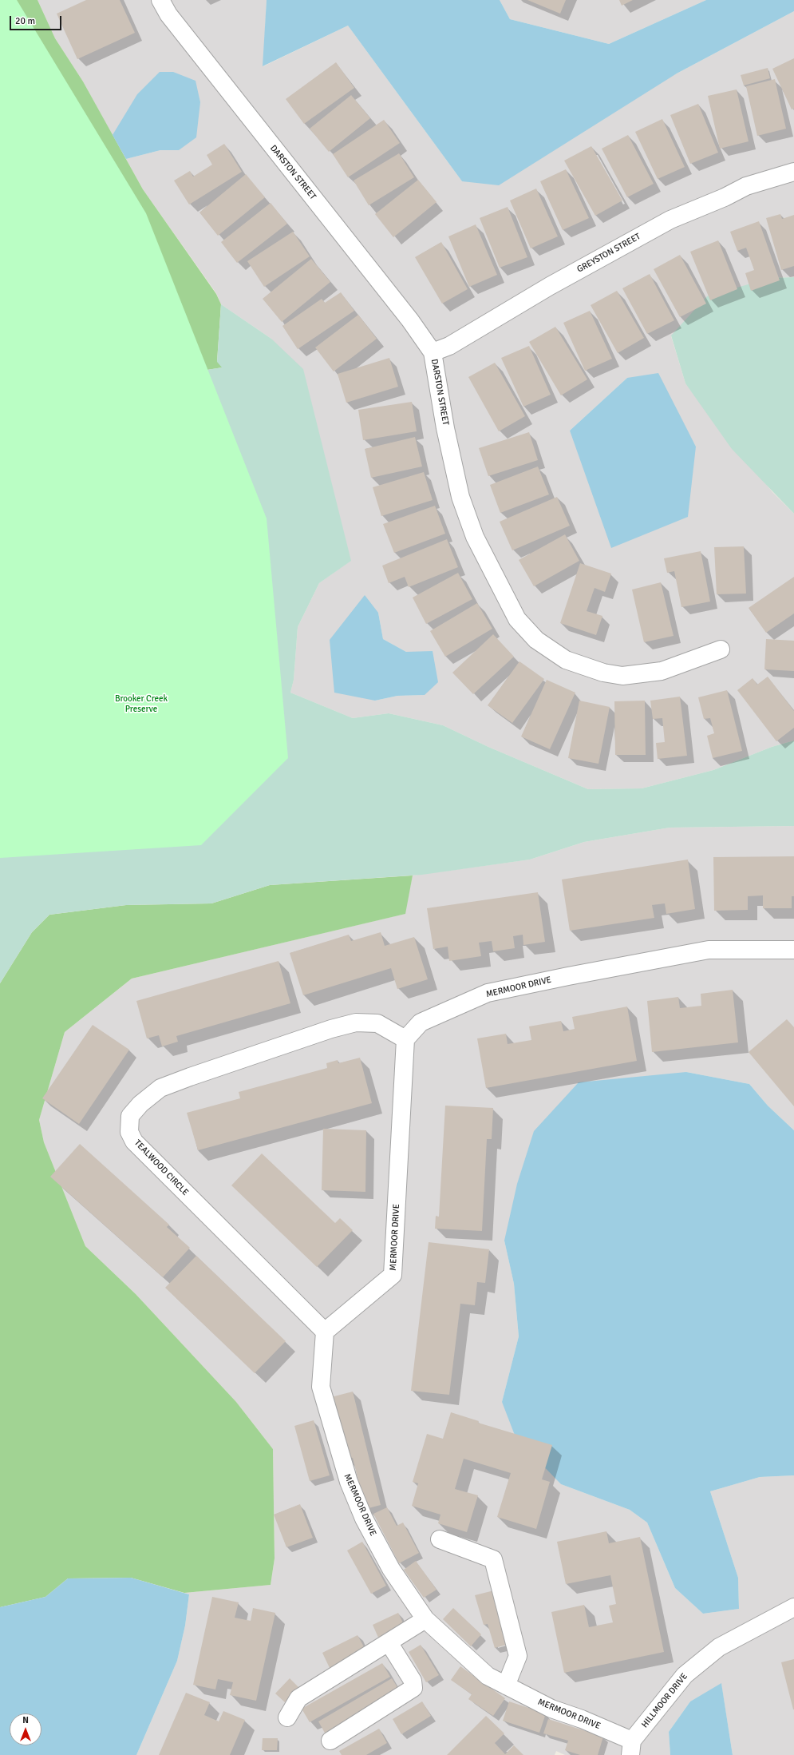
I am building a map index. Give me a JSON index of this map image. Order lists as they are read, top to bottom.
{
  "streets": {
    "street": [
      "DARSTON STREET",
      "GREYSTON STREET",
      "MERMOOR DRIVE",
      "TEALWOOD CIRCLE",
      "HILLMOOR DRIVE"
    ]
  },
  "crossings": [
    ["DARSTON STREET", "GREYSTON STREET"],
    ["MERMOOR DRIVE", "TEALWOOD CIRCLE"],
    ["MERMOOR DRIVE", "HILLMOOR DRIVE"]
  ],
  "parks": ["Brooker Creek Preserve"],
  "scale_bar": "20 m",
  "north": "top"
}
